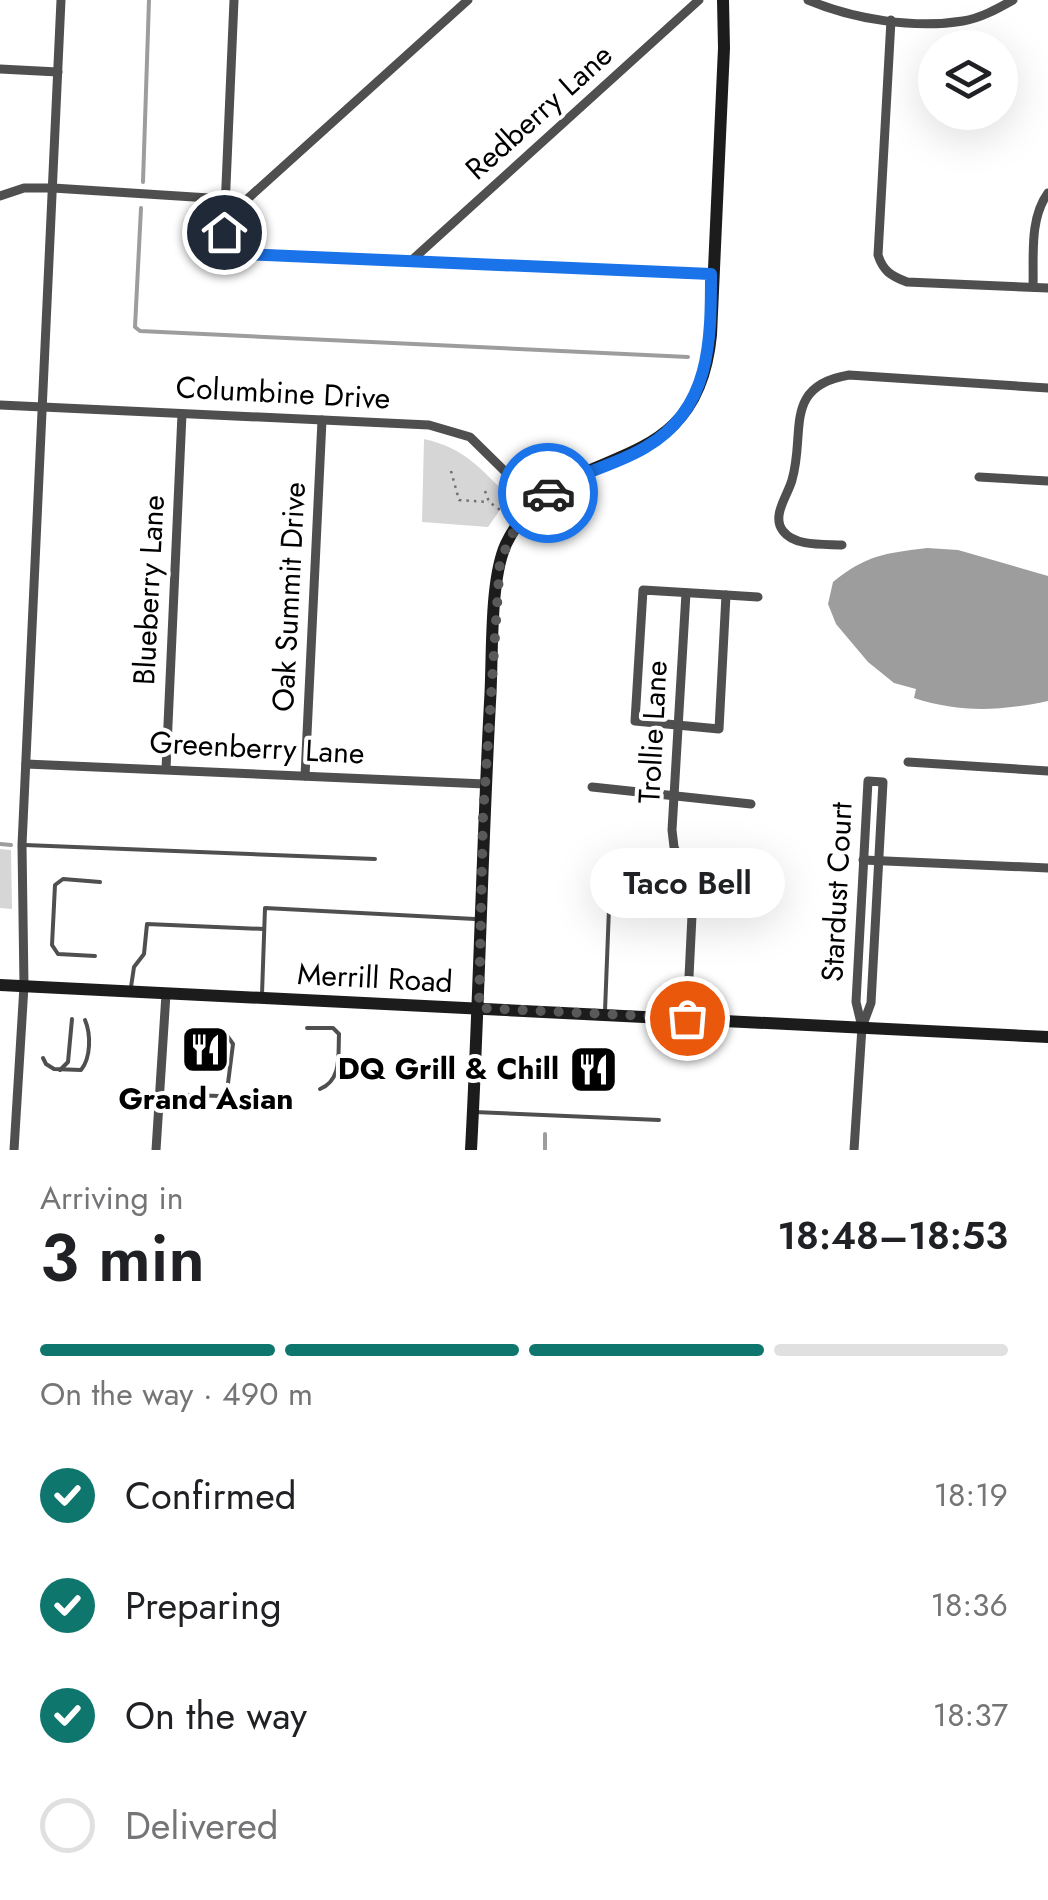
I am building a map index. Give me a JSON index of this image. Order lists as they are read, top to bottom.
{
  "streets": {
    "main road": ["Merrill Road"],
    "street": [
      "Redberry Lane",
      "Columbine Drive",
      "Blueberry Lane",
      "Oak Summit Drive",
      "Trollie Lane",
      "Greenberry Lane",
      "Stardust Court"
    ]
  },
  "crossings": [
    ["Columbine Drive", "Blueberry Lane"],
    ["Columbine Drive", "Oak Summit Drive"],
    ["Blueberry Lane", "Greenberry Lane"],
    ["Oak Summit Drive", "Greenberry Lane"],
    ["Trollie Lane", "Merrill Road"],
    ["Stardust Court", "Merrill Road"]
  ],
  "places": {
    "other": ["Taco Bell"],
    "restaurant": ["Grand Asian", "DQ Grill & Chill"]
  },
  "page": {
    "bubble": "Taco Bell",
    "heading": ["3 min", "Arriving in", "18:48–18:53"],
    "bar": "On the way · 490 m",
    "list": [
      ["Confirmed", "18:19"],
      ["Preparing", "18:36"],
      ["On the way", "18:37"],
      "Delivered"
    ]
  }
}
